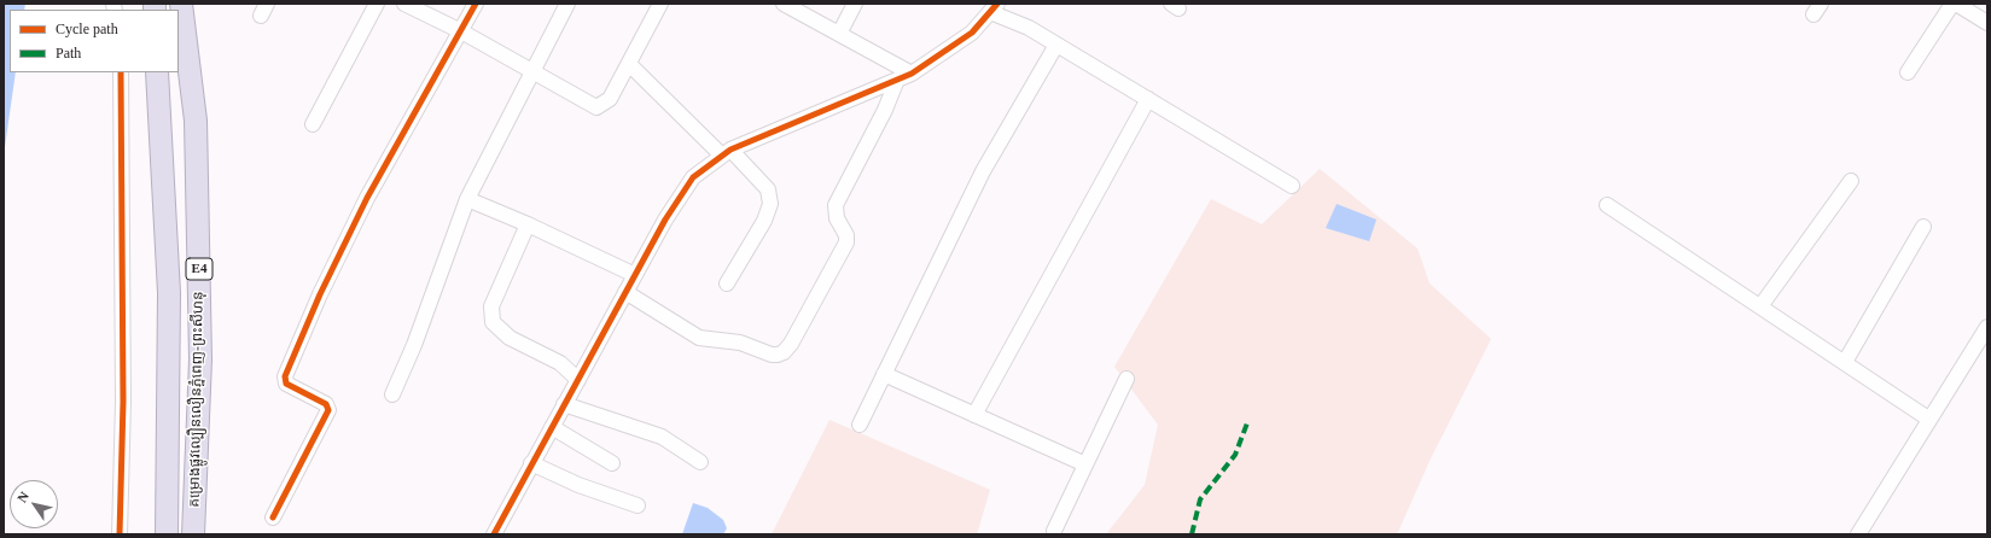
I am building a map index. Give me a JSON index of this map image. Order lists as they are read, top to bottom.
{
  "streets": {
    "highway": ["E4", "គម្រោងផ្លូវល្បឿនលឿនភ្នំពេញ-ព្រះសីហនុ"]
  },
  "legend": ["Cycle path", "Path"],
  "north": "top left"
}
